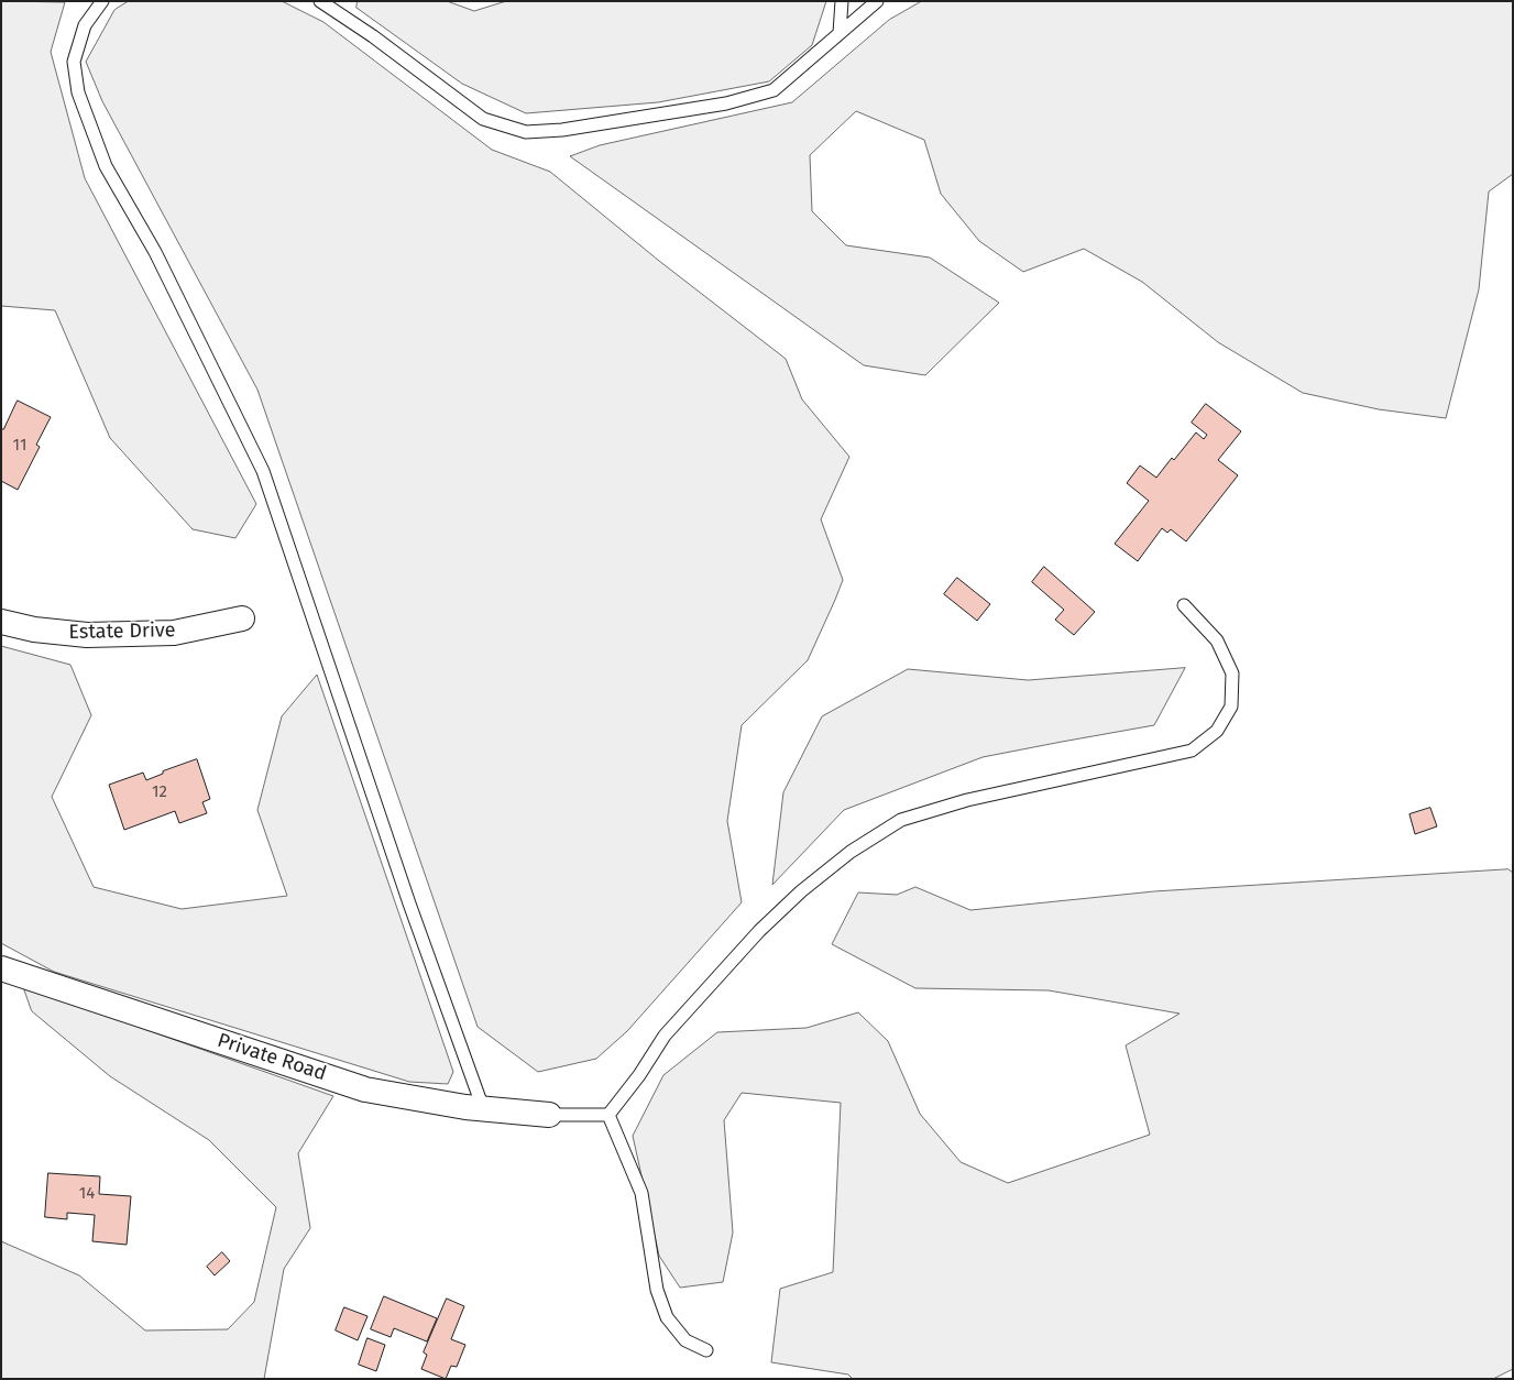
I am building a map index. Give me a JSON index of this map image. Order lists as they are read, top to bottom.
{
  "streets": {
    "street": ["Estate Drive", "Private Road"]
  },
  "house_numbers": ["11", "12", "14"]
}
